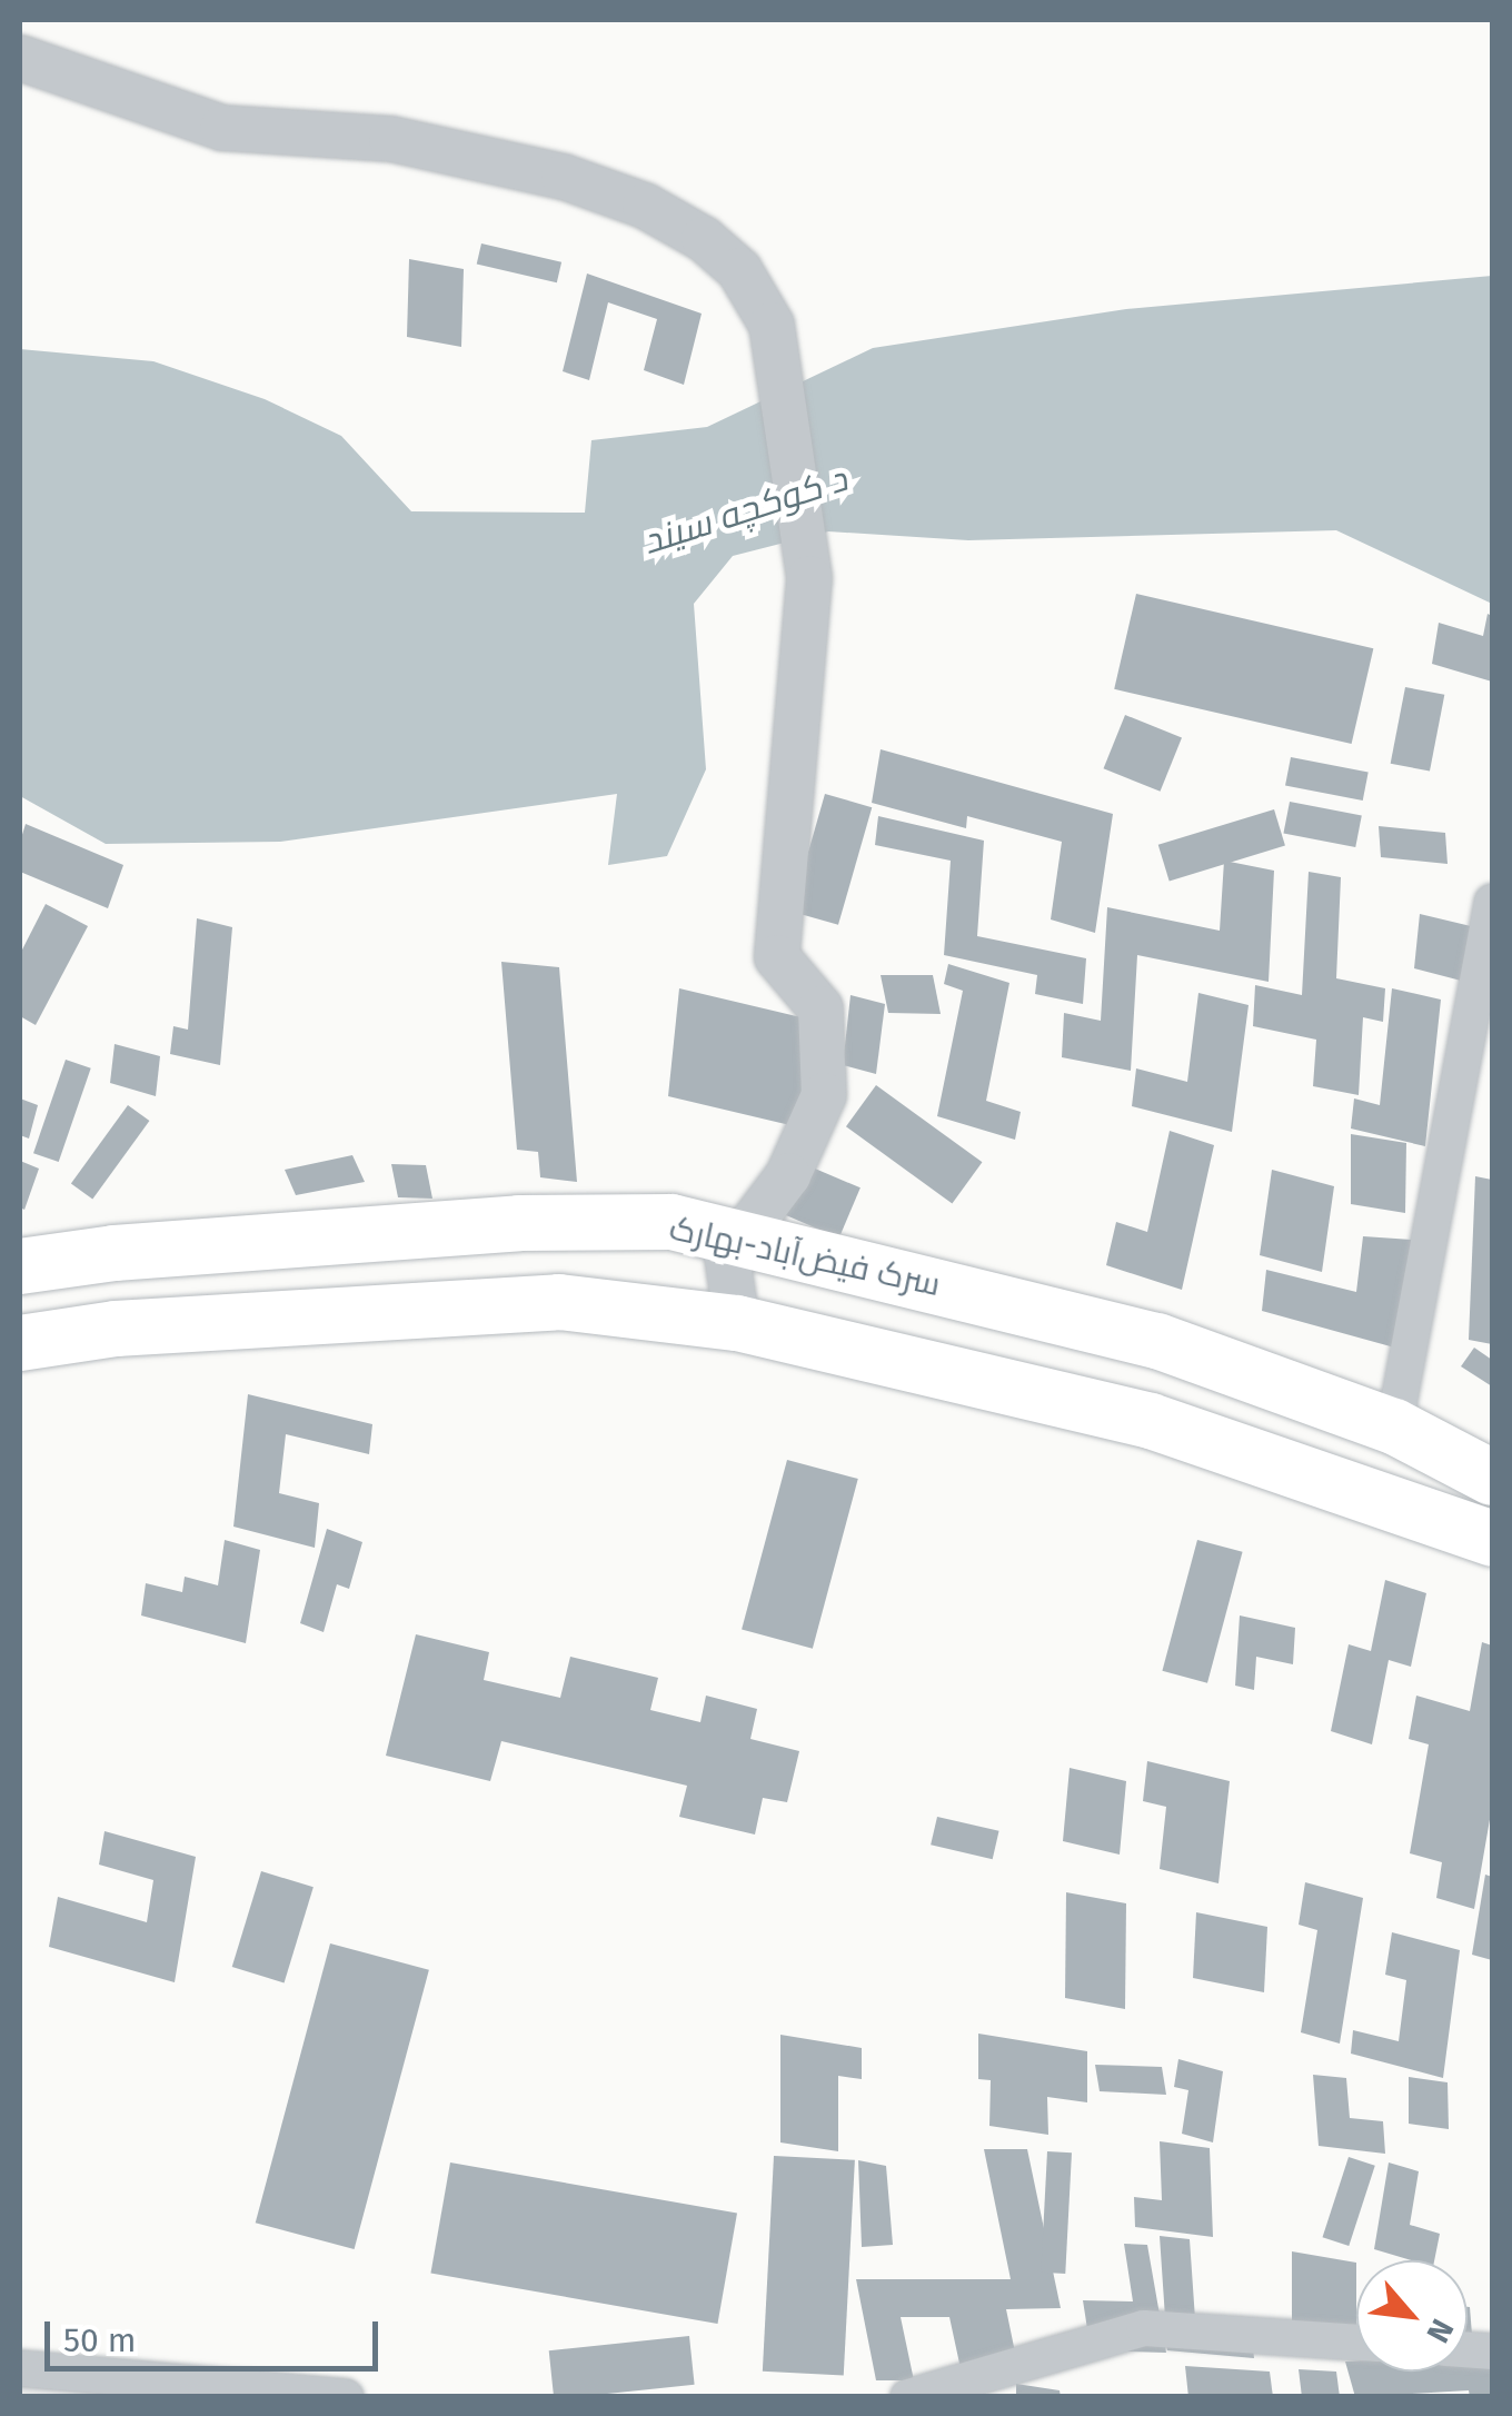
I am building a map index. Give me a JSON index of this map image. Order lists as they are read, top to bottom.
{
  "streets": {
    "main road": ["سرک فیض‌آباد-بهارک"]
  },
  "water": ["د کوکچه سیند"],
  "scale_bar": "50 m",
  "north": "bottom right"
}
